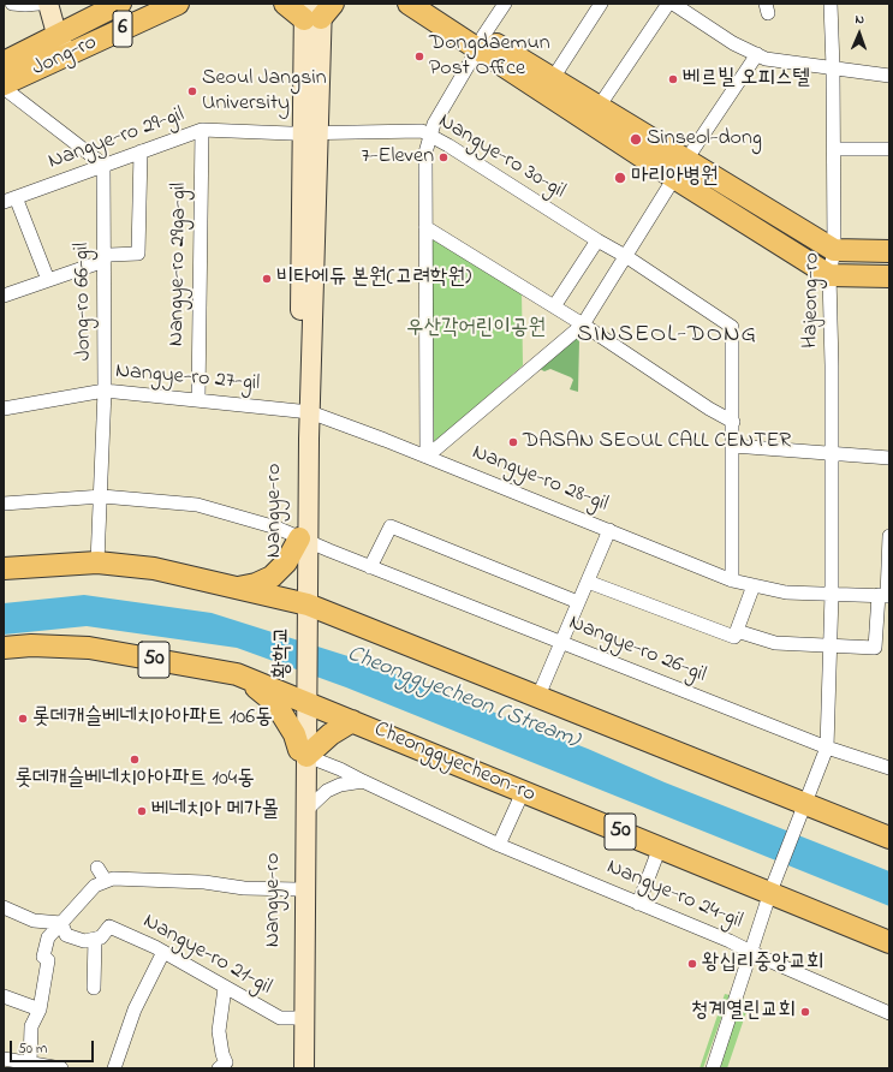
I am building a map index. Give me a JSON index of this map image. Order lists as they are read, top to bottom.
{
  "streets": {
    "main road": [
      "6",
      "Jong-ro",
      "Nangye-ro",
      "황학교",
      "50",
      "Cheonggyecheon-ro"
    ],
    "street": [
      "Nangye-ro 29-gil",
      "Nangye-ro 30-gil",
      "Nangye-ro 29ga-gil",
      "Hajeong-ro",
      "Jong-ro 66-gil",
      "Nangye-ro 27-gil",
      "Nangye-ro 28-gil",
      "Nangye-ro 26-gil",
      "Nangye-ro 24-gil",
      "Nangye-ro 21-gil"
    ]
  },
  "crossings": [
    ["Nangye-ro 29-gil", "Nangye-ro 30-gil"],
    ["Nangye-ro 29-gil", "Nangye-ro 29ga-gil"],
    ["Nangye-ro 29-gil", "Jong-ro 66-gil"],
    ["Nangye-ro 29-gil", "Nangye-ro"],
    ["Nangye-ro 30-gil", "Nangye-ro 28-gil"],
    ["Nangye-ro 30-gil", "Nangye-ro"],
    ["Nangye-ro 29ga-gil", "Nangye-ro 27-gil"],
    ["Hajeong-ro", "Nangye-ro 28-gil"],
    ["Hajeong-ro", "Nangye-ro 26-gil"],
    ["Hajeong-ro", "Cheonggyecheon-ro"],
    ["Hajeong-ro", "Nangye-ro 24-gil"],
    ["Jong-ro 66-gil", "Nangye-ro 27-gil"],
    ["Jong-ro 66-gil", "Nangye-ro 26-gil"],
    ["Nangye-ro 27-gil", "Nangye-ro 28-gil"],
    ["Nangye-ro 27-gil", "Nangye-ro"],
    ["Nangye-ro 28-gil", "Nangye-ro"],
    ["Nangye-ro", "Nangye-ro 26-gil"],
    ["Nangye-ro", "황학교"],
    ["Nangye-ro", "Cheonggyecheon-ro"],
    ["Nangye-ro", "Nangye-ro 24-gil"],
    ["Nangye-ro", "Nangye-ro 21-gil"],
    ["황학교", "Cheonggyecheon-ro"]
  ],
  "districts": ["SINSEOL-DONG"],
  "water": ["Cheonggyecheon (Stream)"],
  "parks": ["우산각어린이공원"],
  "places": [
    "Dongdaemun Post Office",
    "베르빌 오피스텔",
    "Seoul Jangsin University",
    "Sinseol-dong",
    "7-Eleven",
    "마리아병원",
    "비타에듀 본원(고려학원)",
    "DASAN SEOUL CALL CENTER",
    "롯데캐슬베네치아아파트 106동",
    "롯데캐슬베네치아아파트 104동",
    "베네치아 메가몰",
    "왕십리중앙교회",
    "청계열린교회"
  ],
  "scale_bar": "50 m",
  "north": "top"
}
